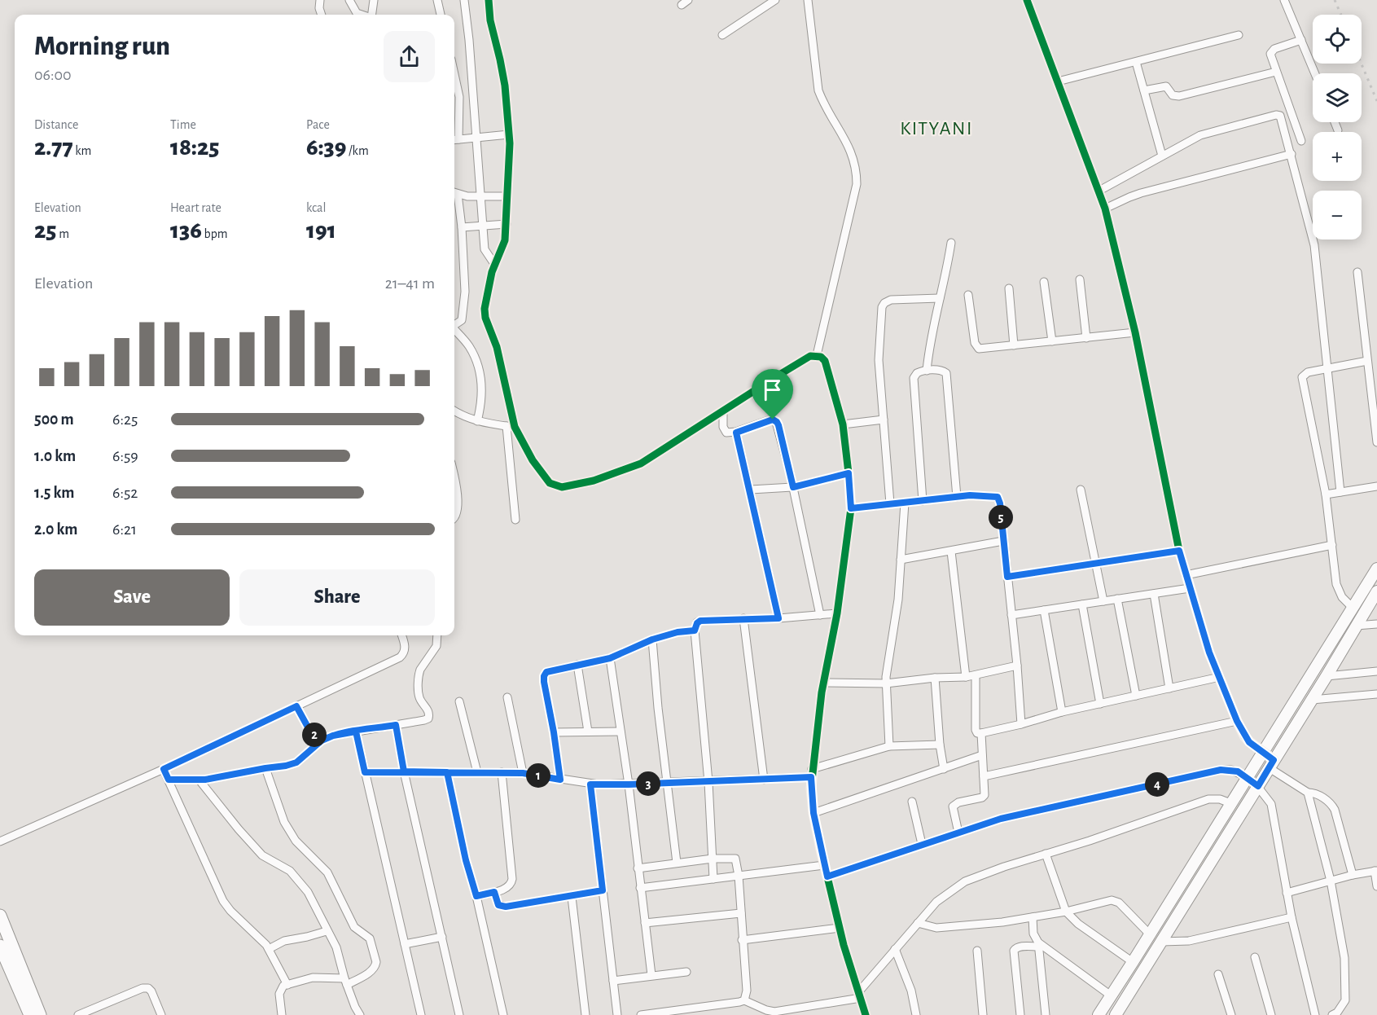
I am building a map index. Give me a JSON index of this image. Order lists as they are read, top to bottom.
{
  "districts": ["KITYANI"],
  "page": {
    "map_buttons": ["+", "−"],
    "heading": ["Morning run", "06:00"],
    "stats": [
      ["Distance", "2.77 km"],
      ["Time", "18:25"],
      ["Pace", "6:39 /km"],
      ["Elevation", "25 m"],
      ["Heart rate", "136 bpm"],
      ["kcal", "191"]
    ],
    "chart": ["Elevation", "21–41 m"],
    "list": [
      {
        "name": "500 m",
        "note": "6:25"
      },
      {
        "name": "1.0 km",
        "note": "6:59"
      },
      {
        "name": "1.5 km",
        "note": "6:52"
      },
      {
        "name": "2.0 km",
        "note": "6:21"
      }
    ],
    "pins": [
      "5",
      "2",
      "1",
      "3",
      "4"
    ],
    "buttons": ["Save", "Share"]
  }
}
